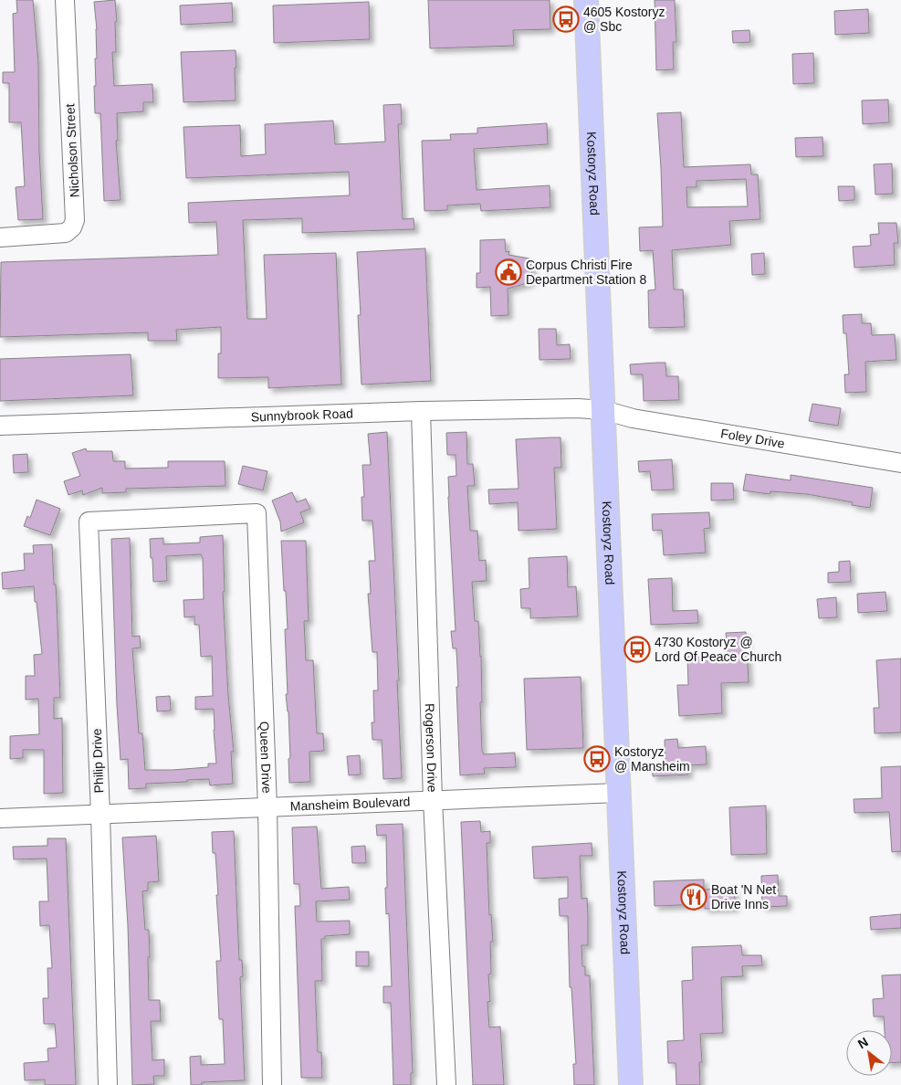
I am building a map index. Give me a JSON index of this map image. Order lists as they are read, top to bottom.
{
  "streets": {
    "main road": ["Kostoryz Road"],
    "street": [
      "Nicholson Street",
      "Sunnybrook Road",
      "Foley Drive",
      "Rogerson Drive",
      "Queen Drive",
      "Philip Drive",
      "Mansheim Boulevard"
    ]
  },
  "crossings": [
    ["Kostoryz Road", "Sunnybrook Road"],
    ["Kostoryz Road", "Foley Drive"],
    ["Kostoryz Road", "Mansheim Boulevard"],
    ["Sunnybrook Road", "Foley Drive"],
    ["Sunnybrook Road", "Rogerson Drive"],
    ["Rogerson Drive", "Mansheim Boulevard"],
    ["Queen Drive", "Philip Drive"],
    ["Queen Drive", "Mansheim Boulevard"],
    ["Philip Drive", "Mansheim Boulevard"]
  ],
  "places": {
    "bus stop": ["4605 Kostoryz @ Sbc", "4730 Kostoryz @ Lord Of Peace Church", "Kostoryz @ Mansheim"],
    "public building": ["Corpus Christi Fire Department Station 8"],
    "restaurant": ["Boat 'N Net Drive Inns"]
  },
  "north": "top left"
}
